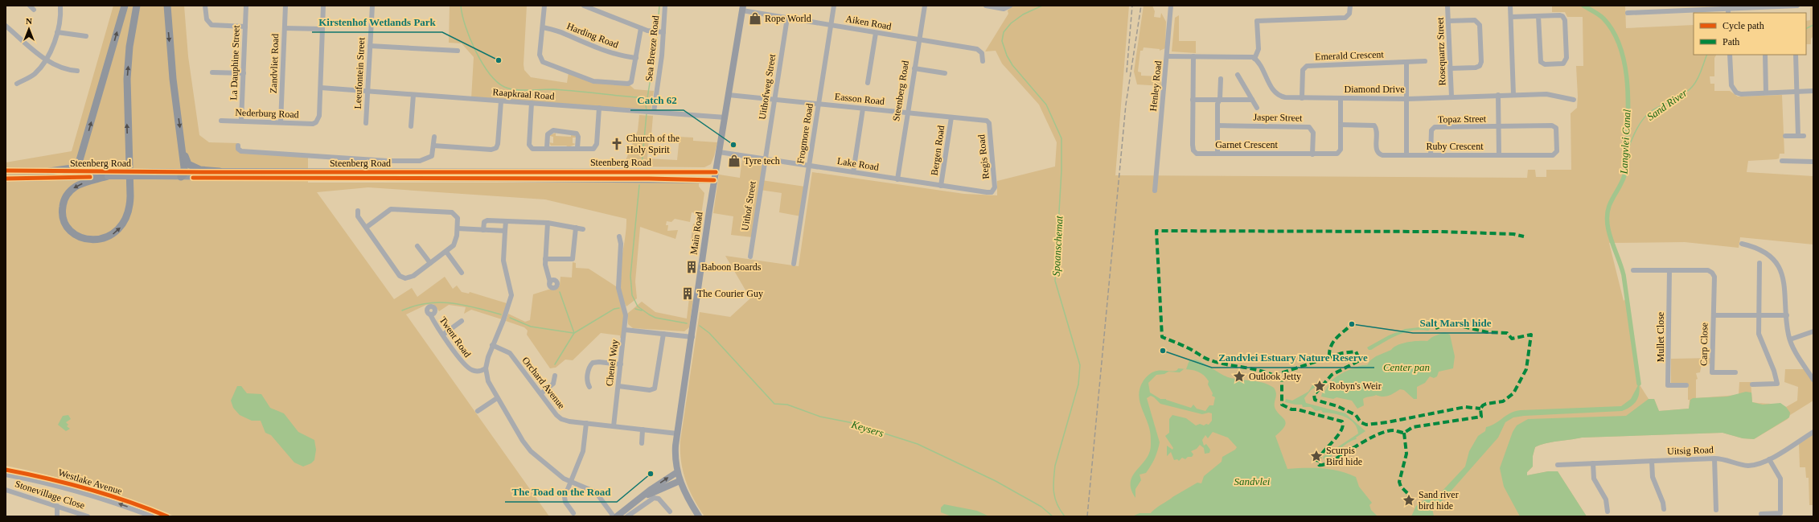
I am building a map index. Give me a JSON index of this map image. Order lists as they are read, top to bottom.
{
  "streets": {
    "main road": ["Steenberg Road", "Main Road"],
    "street": [
      "Aiken Road",
      "Harding Road",
      "Sea Breeze Road",
      "Rosequartz Street",
      "Emerald Crescent",
      "La Dauphine Street",
      "Zandvliet Road",
      "Leeufontein Street",
      "Henley Road",
      "Uithofweg Street",
      "Diamond Drive",
      "Raapkraal Road",
      "Easson Road",
      "Nederburg Road",
      "Jasper Street",
      "Topaz Street",
      "Frogmore Road",
      "Garnet Crescent",
      "Ruby Crescent",
      "Bergen Road",
      "Regis Road",
      "Lake Road",
      "Uithof Street",
      "Twent Road",
      "Mullet Close",
      "Carp Close",
      "Chenel Way",
      "Orchard Avenue",
      "Uitsig Road",
      "Westlake Avenue",
      "Stonevillage Close"
    ]
  },
  "crossings": [
    ["Aiken Road", "Uithofweg Street"],
    ["Aiken Road", "Steenberg Road"],
    ["Aiken Road", "Frogmore Road"],
    ["Aiken Road", "Main Road"],
    ["Sea Breeze Road", "Raapkraal Road"],
    ["Rosequartz Street", "Diamond Drive"],
    ["Emerald Crescent", "Diamond Drive"],
    ["La Dauphine Street", "Nederburg Road"],
    ["Zandvliet Road", "Nederburg Road"],
    ["Leeufontein Street", "Raapkraal Road"],
    ["Uithofweg Street", "Easson Road"],
    ["Uithofweg Street", "Lake Road"],
    ["Uithofweg Street", "Uithof Street"],
    ["Diamond Drive", "Garnet Crescent"],
    ["Steenberg Road", "Easson Road"],
    ["Steenberg Road", "Lake Road"],
    ["Steenberg Road", "Main Road"],
    ["Raapkraal Road", "Nederburg Road"],
    ["Raapkraal Road", "Main Road"],
    ["Easson Road", "Frogmore Road"],
    ["Easson Road", "Bergen Road"],
    ["Easson Road", "Regis Road"],
    ["Easson Road", "Main Road"],
    ["Jasper Street", "Garnet Crescent"],
    ["Topaz Street", "Ruby Crescent"],
    ["Frogmore Road", "Lake Road"],
    ["Garnet Crescent", "Ruby Crescent"],
    ["Bergen Road", "Lake Road"],
    ["Regis Road", "Lake Road"],
    ["Lake Road", "Uithof Street"],
    ["Lake Road", "Main Road"],
    ["Main Road", "Chenel Way"],
    ["Main Road", "Orchard Avenue"],
    ["Mullet Close", "Carp Close"],
    ["Chenel Way", "Orchard Avenue"]
  ],
  "water": [
    "Sand River",
    "Langvlei Canal",
    "Spaanschemat",
    "Center pan",
    "Keysers",
    "Sandvlei"
  ],
  "places": {
    "shop": ["Rope World", "Tyre tech"],
    "other": [
      "Kirstenhof Wetlands Park",
      "Catch 62",
      "Salt Marsh hide",
      "Zandvlei Estuary Nature Reserve",
      "The Toad on the Road"
    ],
    "church": ["Church of the Holy Spirit"],
    "building": ["Baboon Boards", "The Courier Guy"],
    "place": [
      "Outlook Jetty",
      "Robyn's Weir",
      "Scurpis Bird hide",
      "Sand river bird hide"
    ]
  },
  "legend": ["Cycle path", "Path"],
  "north": "top"
}
